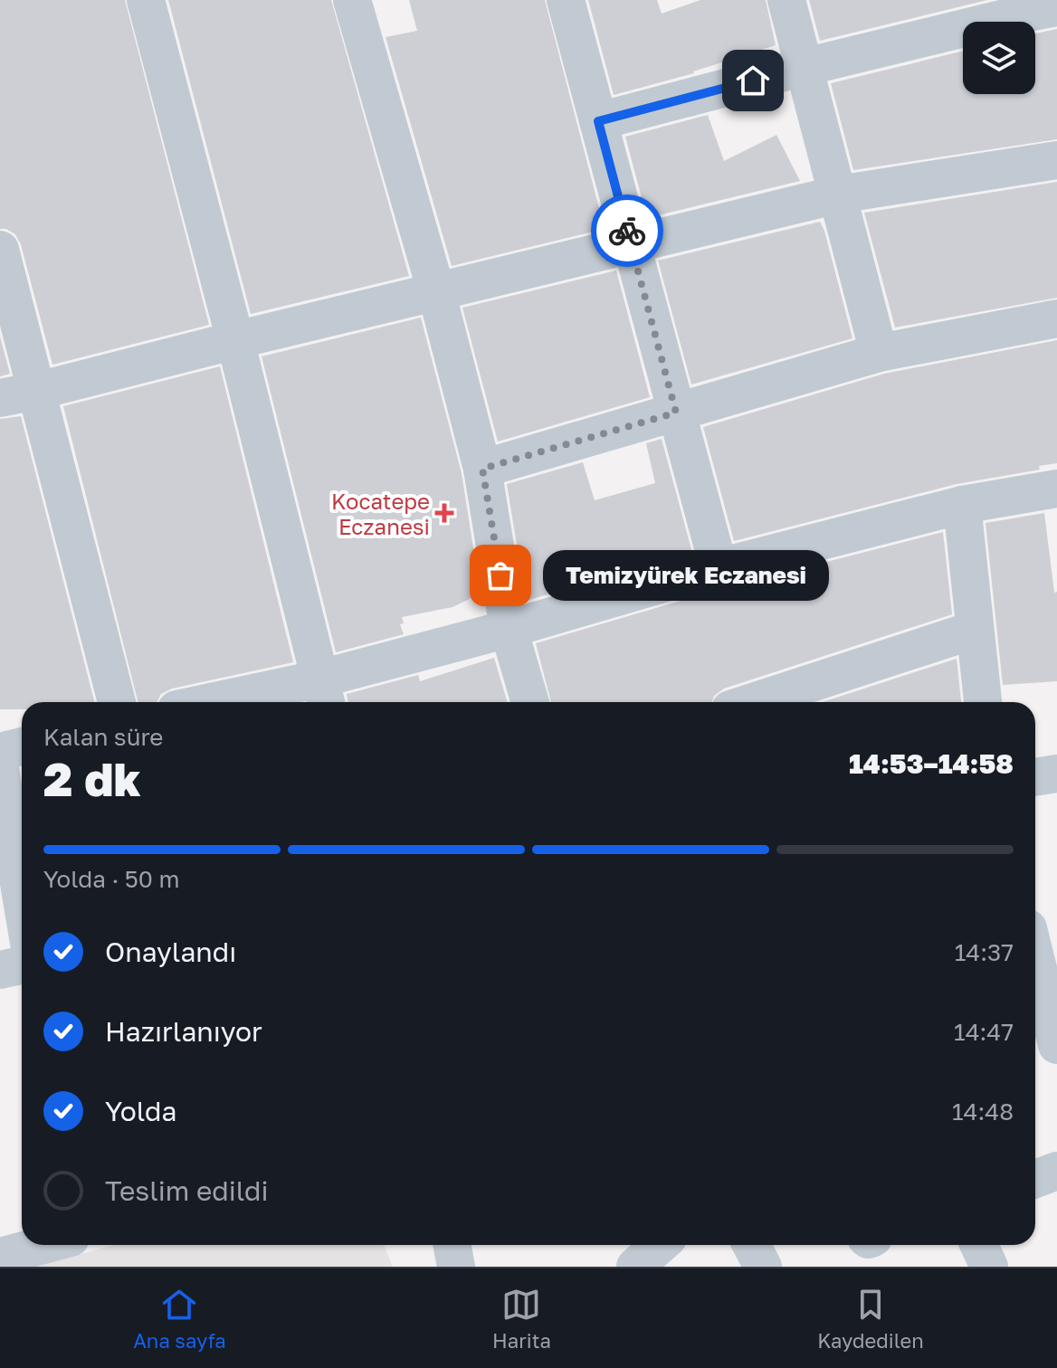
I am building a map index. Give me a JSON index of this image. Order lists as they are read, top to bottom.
{
  "places": {
    "health": ["Kocatepe Eczanesi"],
    "other": ["Temizyürek Eczanesi"]
  },
  "page": {
    "bubble": "Temizyürek Eczanesi",
    "heading": ["2 dk", "Kalan süre", "14:53–14:58"],
    "bar": "Yolda · 50 m",
    "list": [
      ["Onaylandı", "14:37"],
      ["Hazırlanıyor", "14:47"],
      ["Yolda", "14:48"],
      "Teslim edildi"
    ],
    "tabs": ["Ana sayfa", "Harita", "Kaydedilen"]
  }
}
